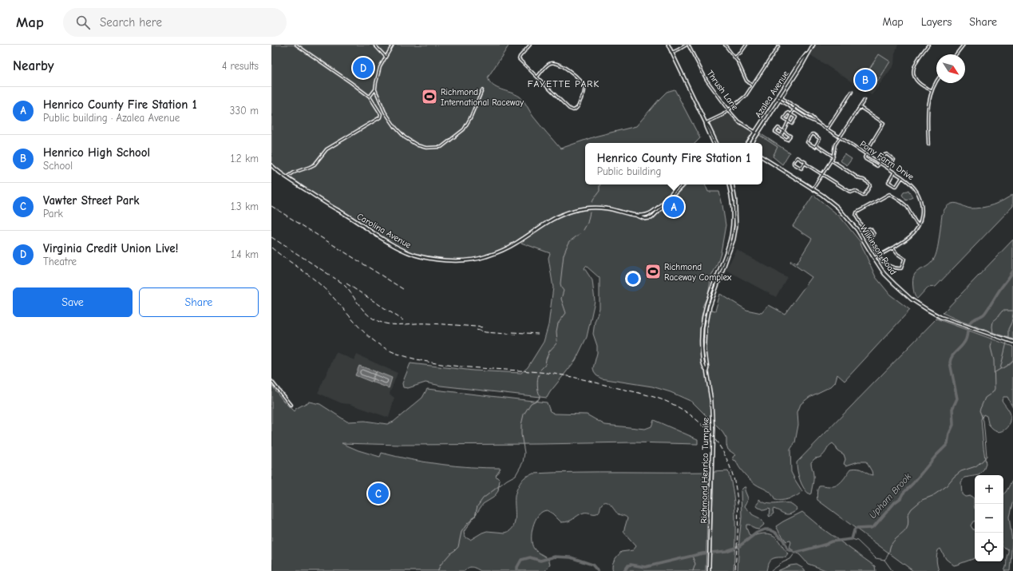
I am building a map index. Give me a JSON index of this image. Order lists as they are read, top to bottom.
{
  "streets": {
    "main road": [
      "Azalea Avenue",
      "Carolina Avenue",
      "Wilkinson Road",
      "Richmond Henrico Turnpike"
    ],
    "street": ["Thrush Lane", "Pony Farm Drive"]
  },
  "crossings": [
    ["Thrush Lane", "Azalea Avenue"],
    ["Azalea Avenue", "Pony Farm Drive"],
    ["Pony Farm Drive", "Wilkinson Road"]
  ],
  "districts": ["FAYETTE PARK"],
  "water": ["Upham Brook"],
  "places": {
    "sports": ["Richmond International Raceway", "Richmond Raceway Complex"]
  },
  "north": "bottom right",
  "page": {
    "header": "Map",
    "search": "Search here",
    "nav": ["Map", "Layers", "Share"],
    "heading": ["Nearby", "4 results"],
    "pins": [
      "D",
      "B",
      "A",
      "C"
    ],
    "list": [
      {
        "mark": "A",
        "name": "Henrico County Fire Station 1",
        "note": "Public building · Azalea Avenue",
        "value": "330 m"
      },
      {
        "mark": "B",
        "name": "Henrico High School",
        "note": "School",
        "value": "1.2 km"
      },
      {
        "mark": "C",
        "name": "Vawter Street Park",
        "note": "Park",
        "value": "1.3 km"
      },
      {
        "mark": "D",
        "name": "Virginia Credit Union Live!",
        "note": "Theatre",
        "value": "1.4 km"
      }
    ],
    "popup": ["Henrico County Fire Station 1", "Public building"],
    "buttons": ["Save", "Share"],
    "map_buttons": ["+", "−"]
  }
}
